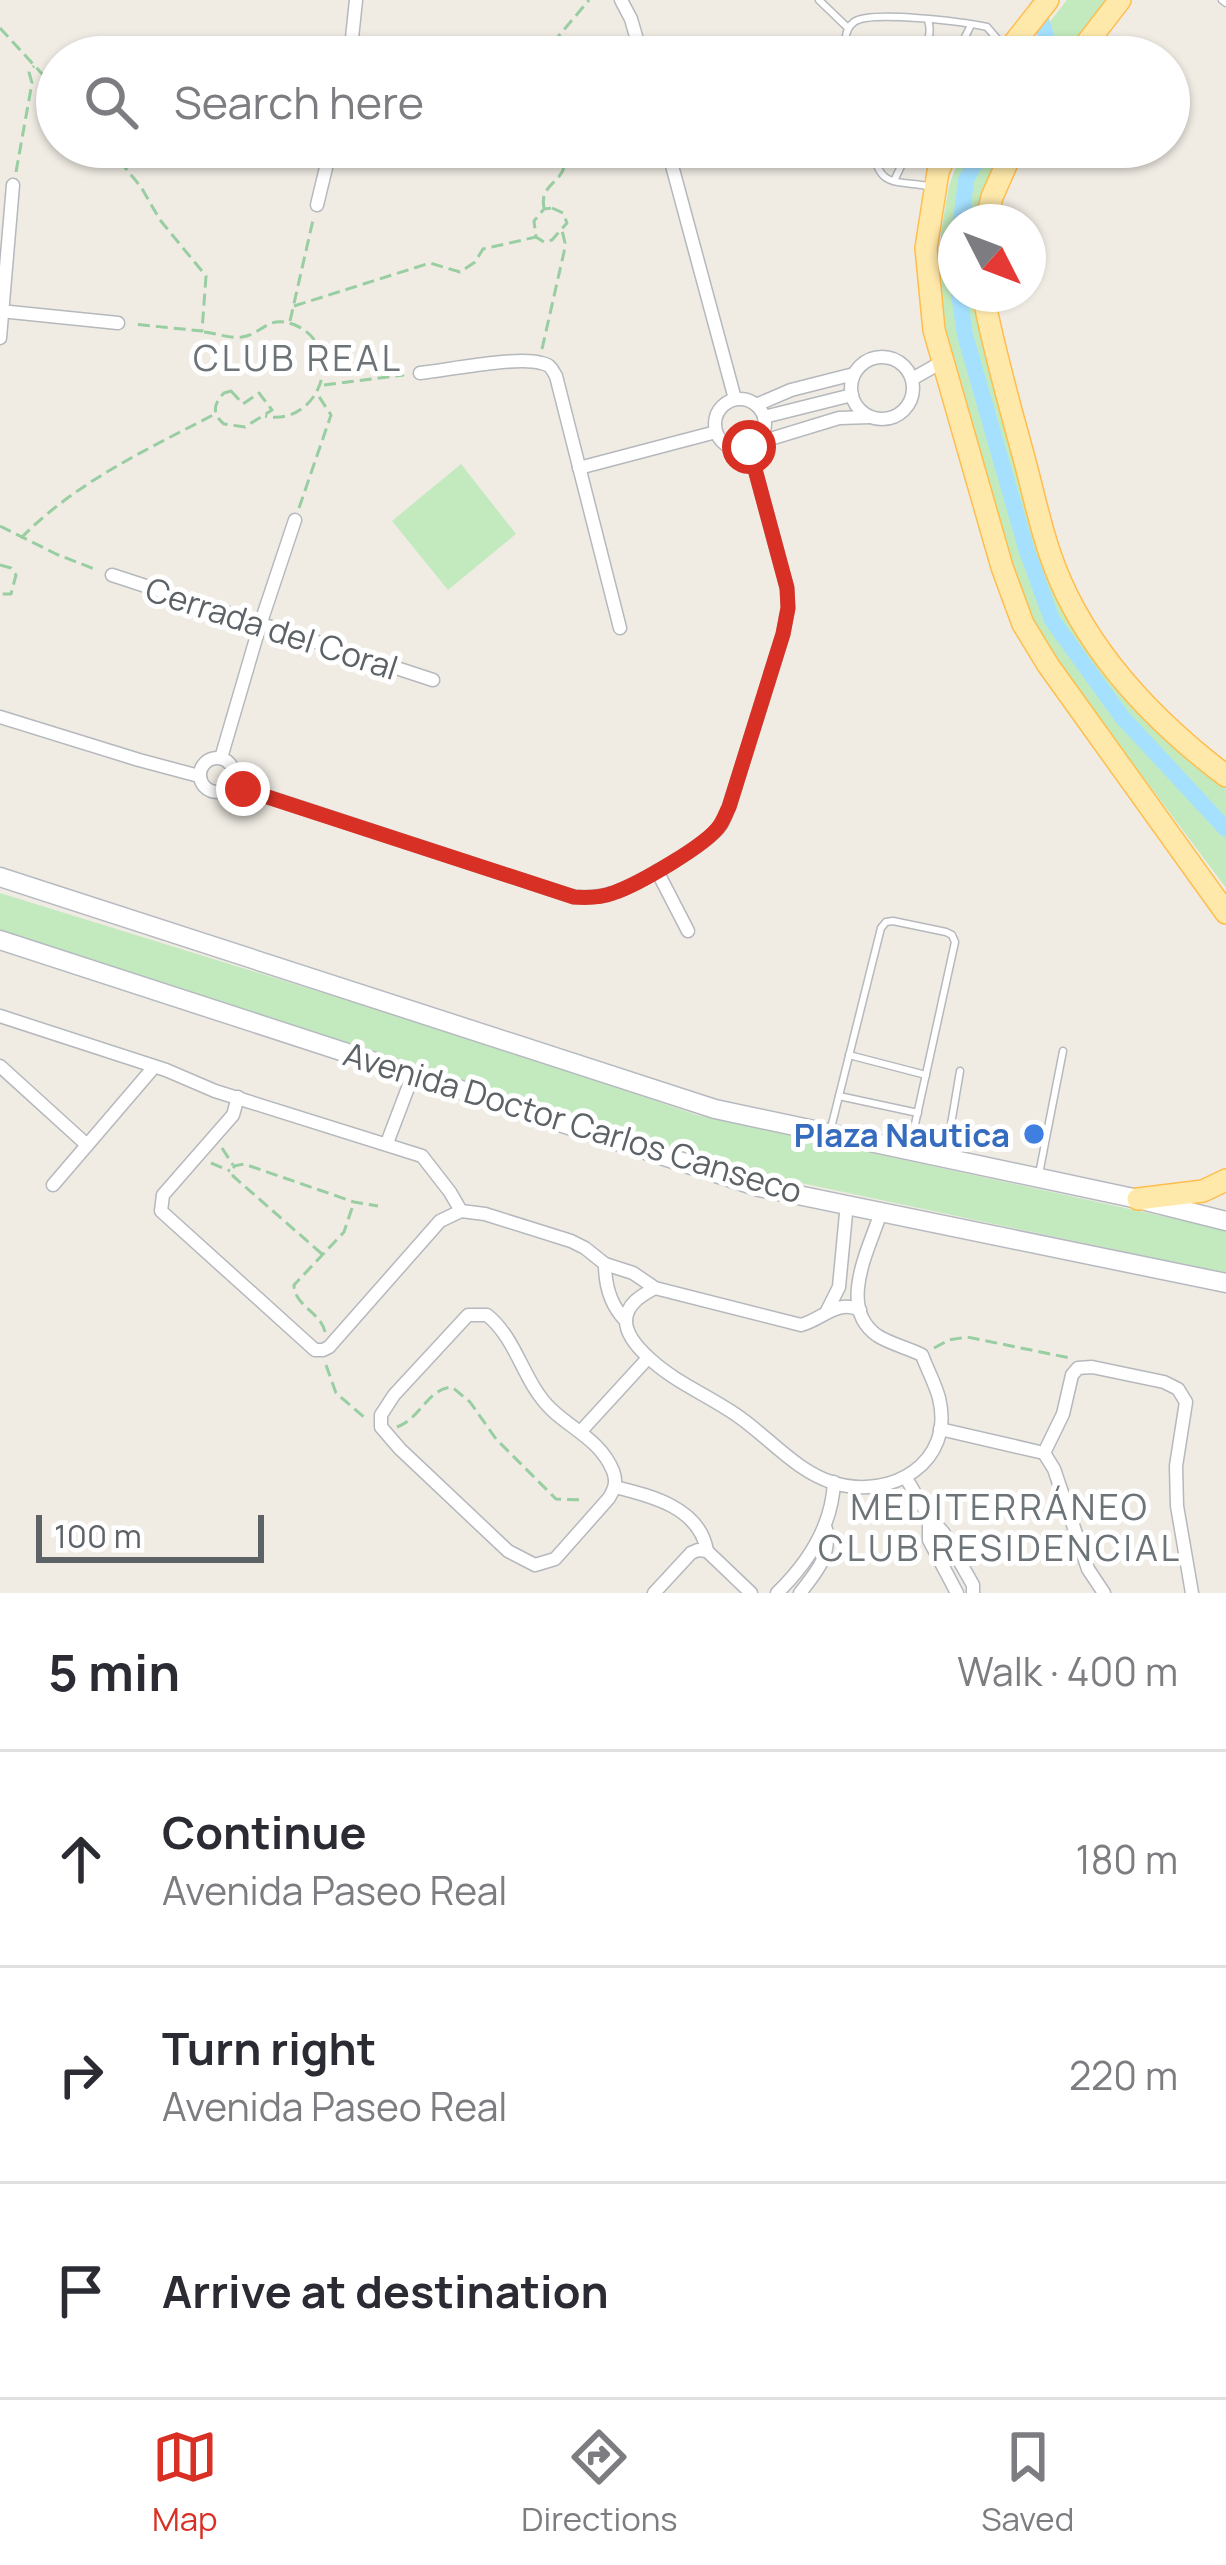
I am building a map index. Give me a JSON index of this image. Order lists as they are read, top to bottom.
{
  "streets": {
    "main road": ["Avenida Doctor Carlos Canseco"],
    "street": ["Cerrada del Coral"]
  },
  "districts": ["CLUB REAL", "MEDITERRÁNEO CLUB RESIDENCIAL"],
  "places": ["Plaza Nautica"],
  "scale_bar": "100 m",
  "north": "bottom right",
  "page": {
    "search": "Search here",
    "scale": "100 m",
    "heading": ["5 min", "Walk · 400 m"],
    "list": [
      ["Continue", "Avenida Paseo Real", "180 m"],
      ["Turn right", "Avenida Paseo Real", "220 m"],
      "Arrive at destination"
    ],
    "nav": ["Map", "Directions", "Saved"]
  }
}
